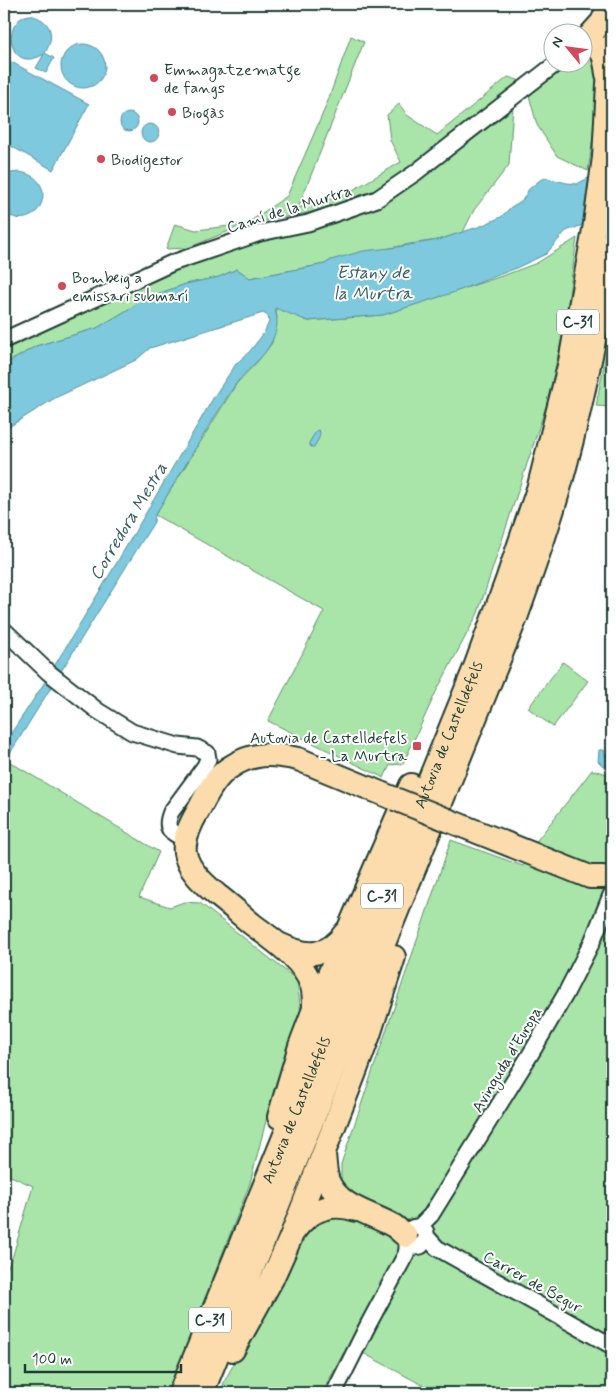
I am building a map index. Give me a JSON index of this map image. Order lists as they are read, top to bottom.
{
  "streets": {
    "highway": ["C-31", "Autovia de Castelldefels"],
    "street": ["Camí de la Murtra", "Avinguda d'Europa", "Carrer de Begur"]
  },
  "crossings": [
    ["Avinguda d'Europa", "Carrer de Begur"]
  ],
  "water": ["Estany de la Murtra", "Corredora Mestra"],
  "places": {
    "other": [
      "Emmagatzematge de fangs",
      "Biogàs",
      "Biodigestor",
      "Bombeig a emissari submarí"
    ],
    "transit": ["Autovia de Castelldefels - La Murtra"]
  },
  "scale_bar": "100 m",
  "north": "top left"
}
